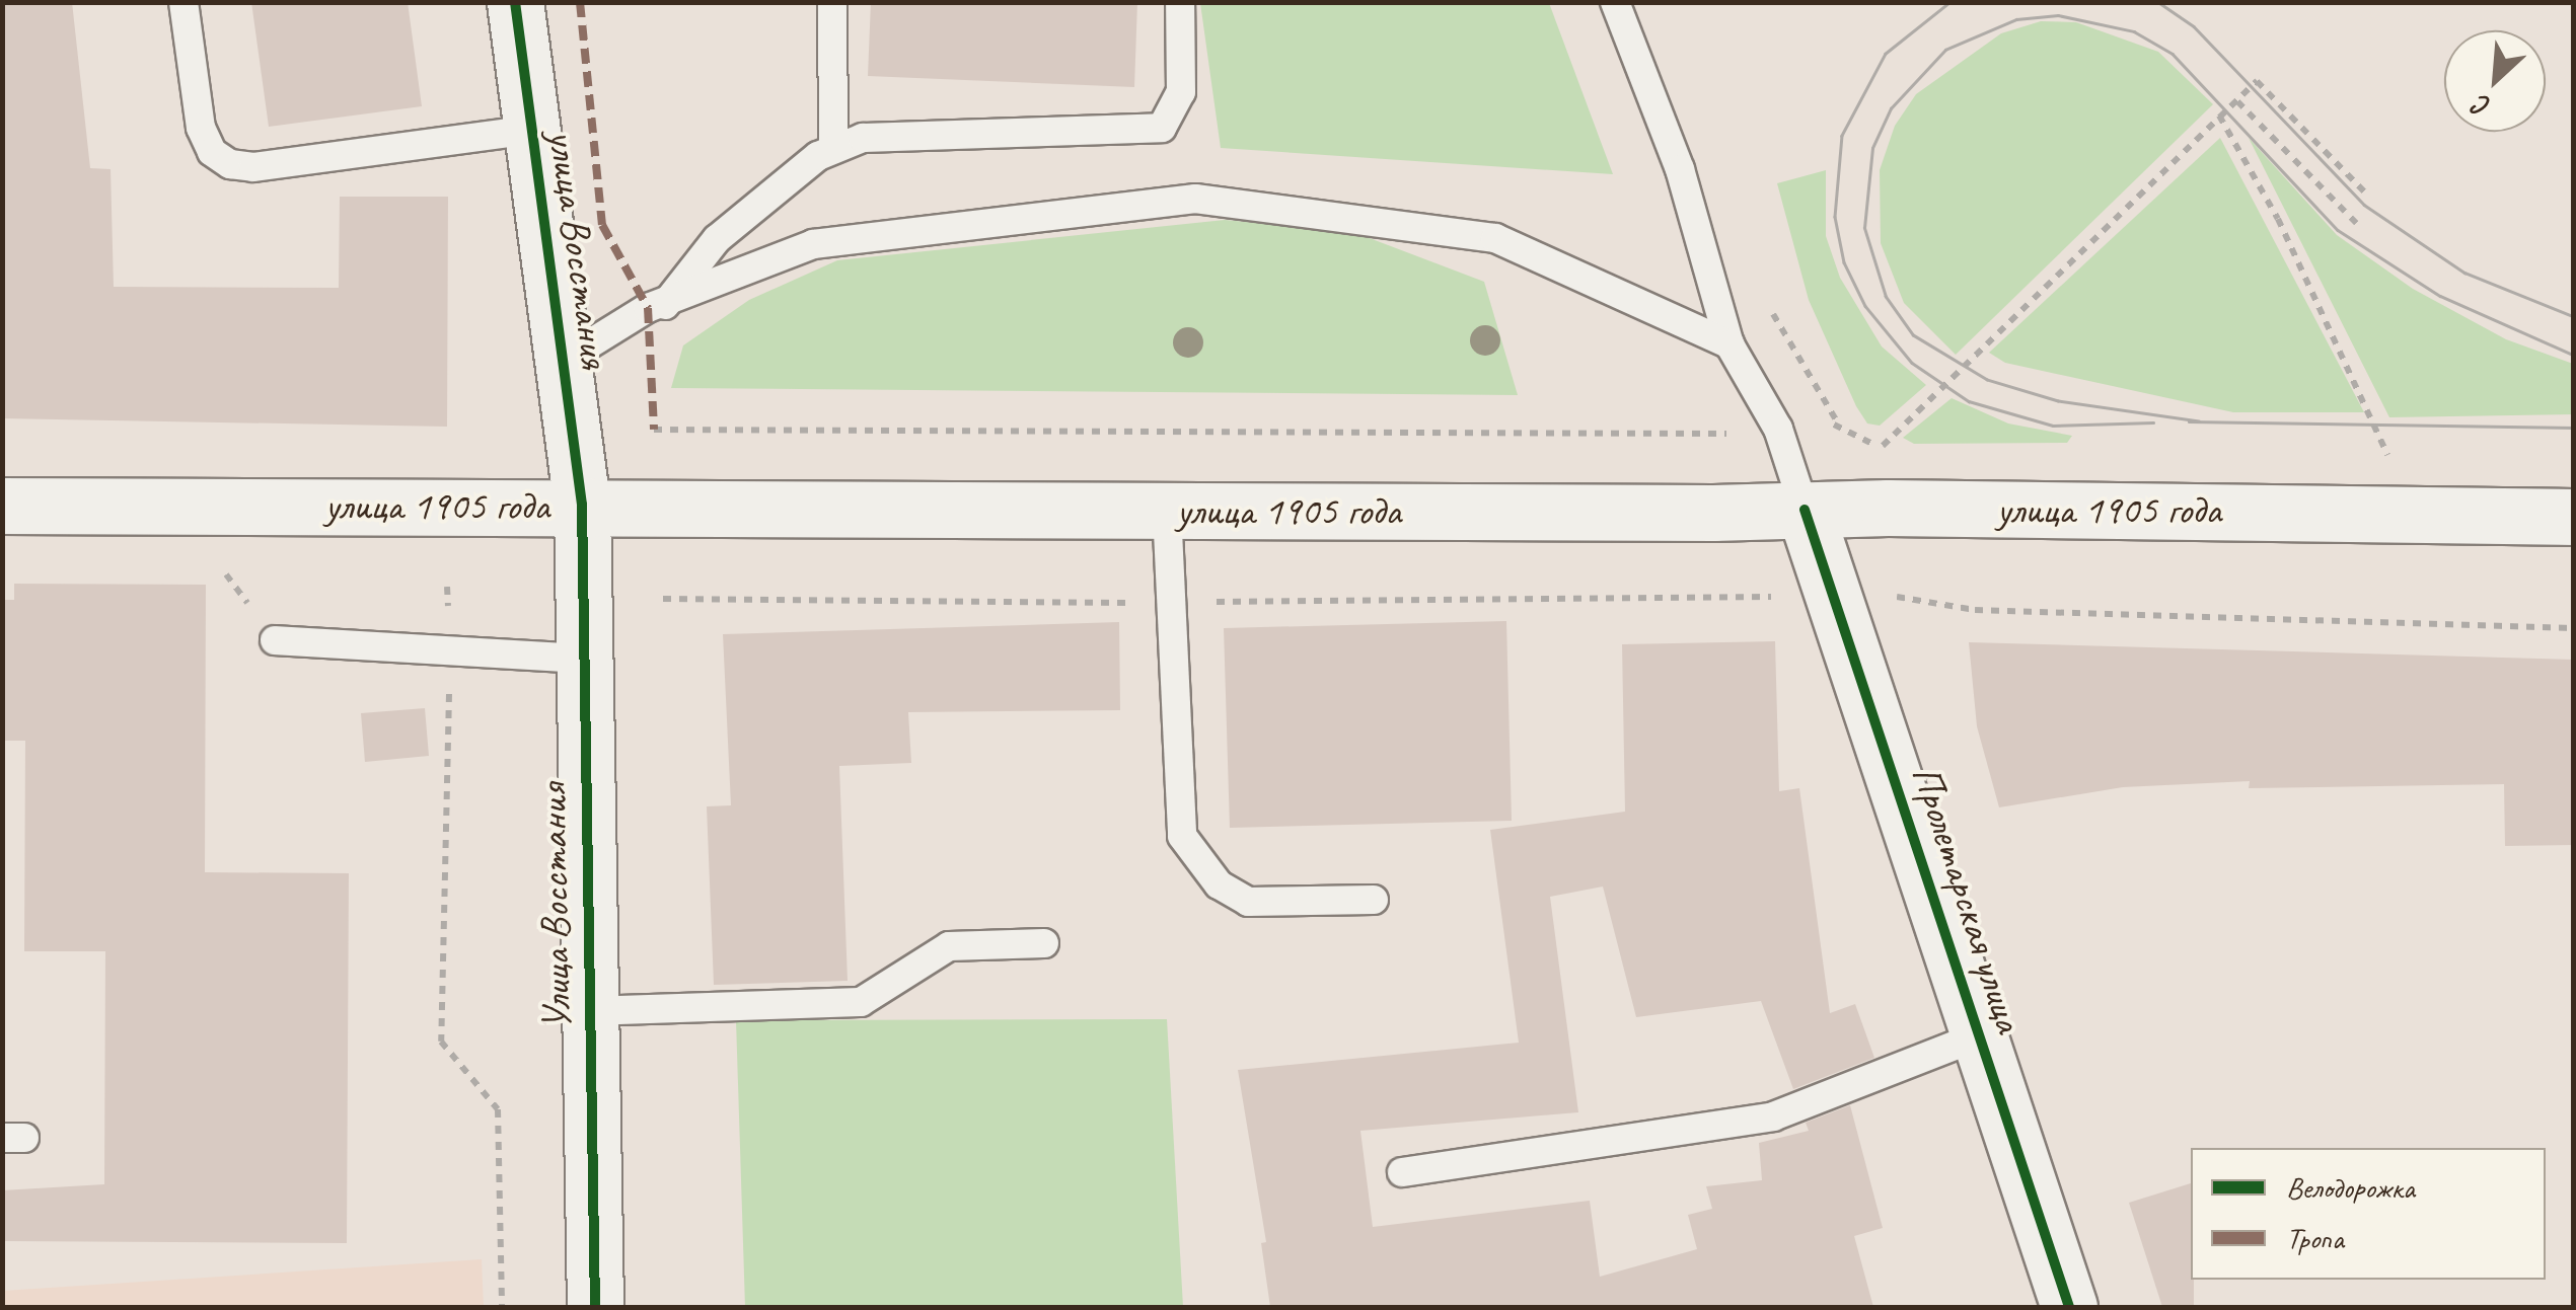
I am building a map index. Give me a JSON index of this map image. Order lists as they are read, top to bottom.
{
  "streets": {
    "main road": [
      "улица Восстания",
      "улица 1905 года",
      "Пролетарская улица",
      "Улица Восстания"
    ]
  },
  "crossings": [
    ["улица Восстания", "улица 1905 года"],
    ["улица Восстания", "Улица Восстания"],
    ["улица 1905 года", "Пролетарская улица"],
    ["улица 1905 года", "Улица Восстания"]
  ],
  "legend": ["Велодорожка", "Тропа"],
  "north": "bottom left"
}
